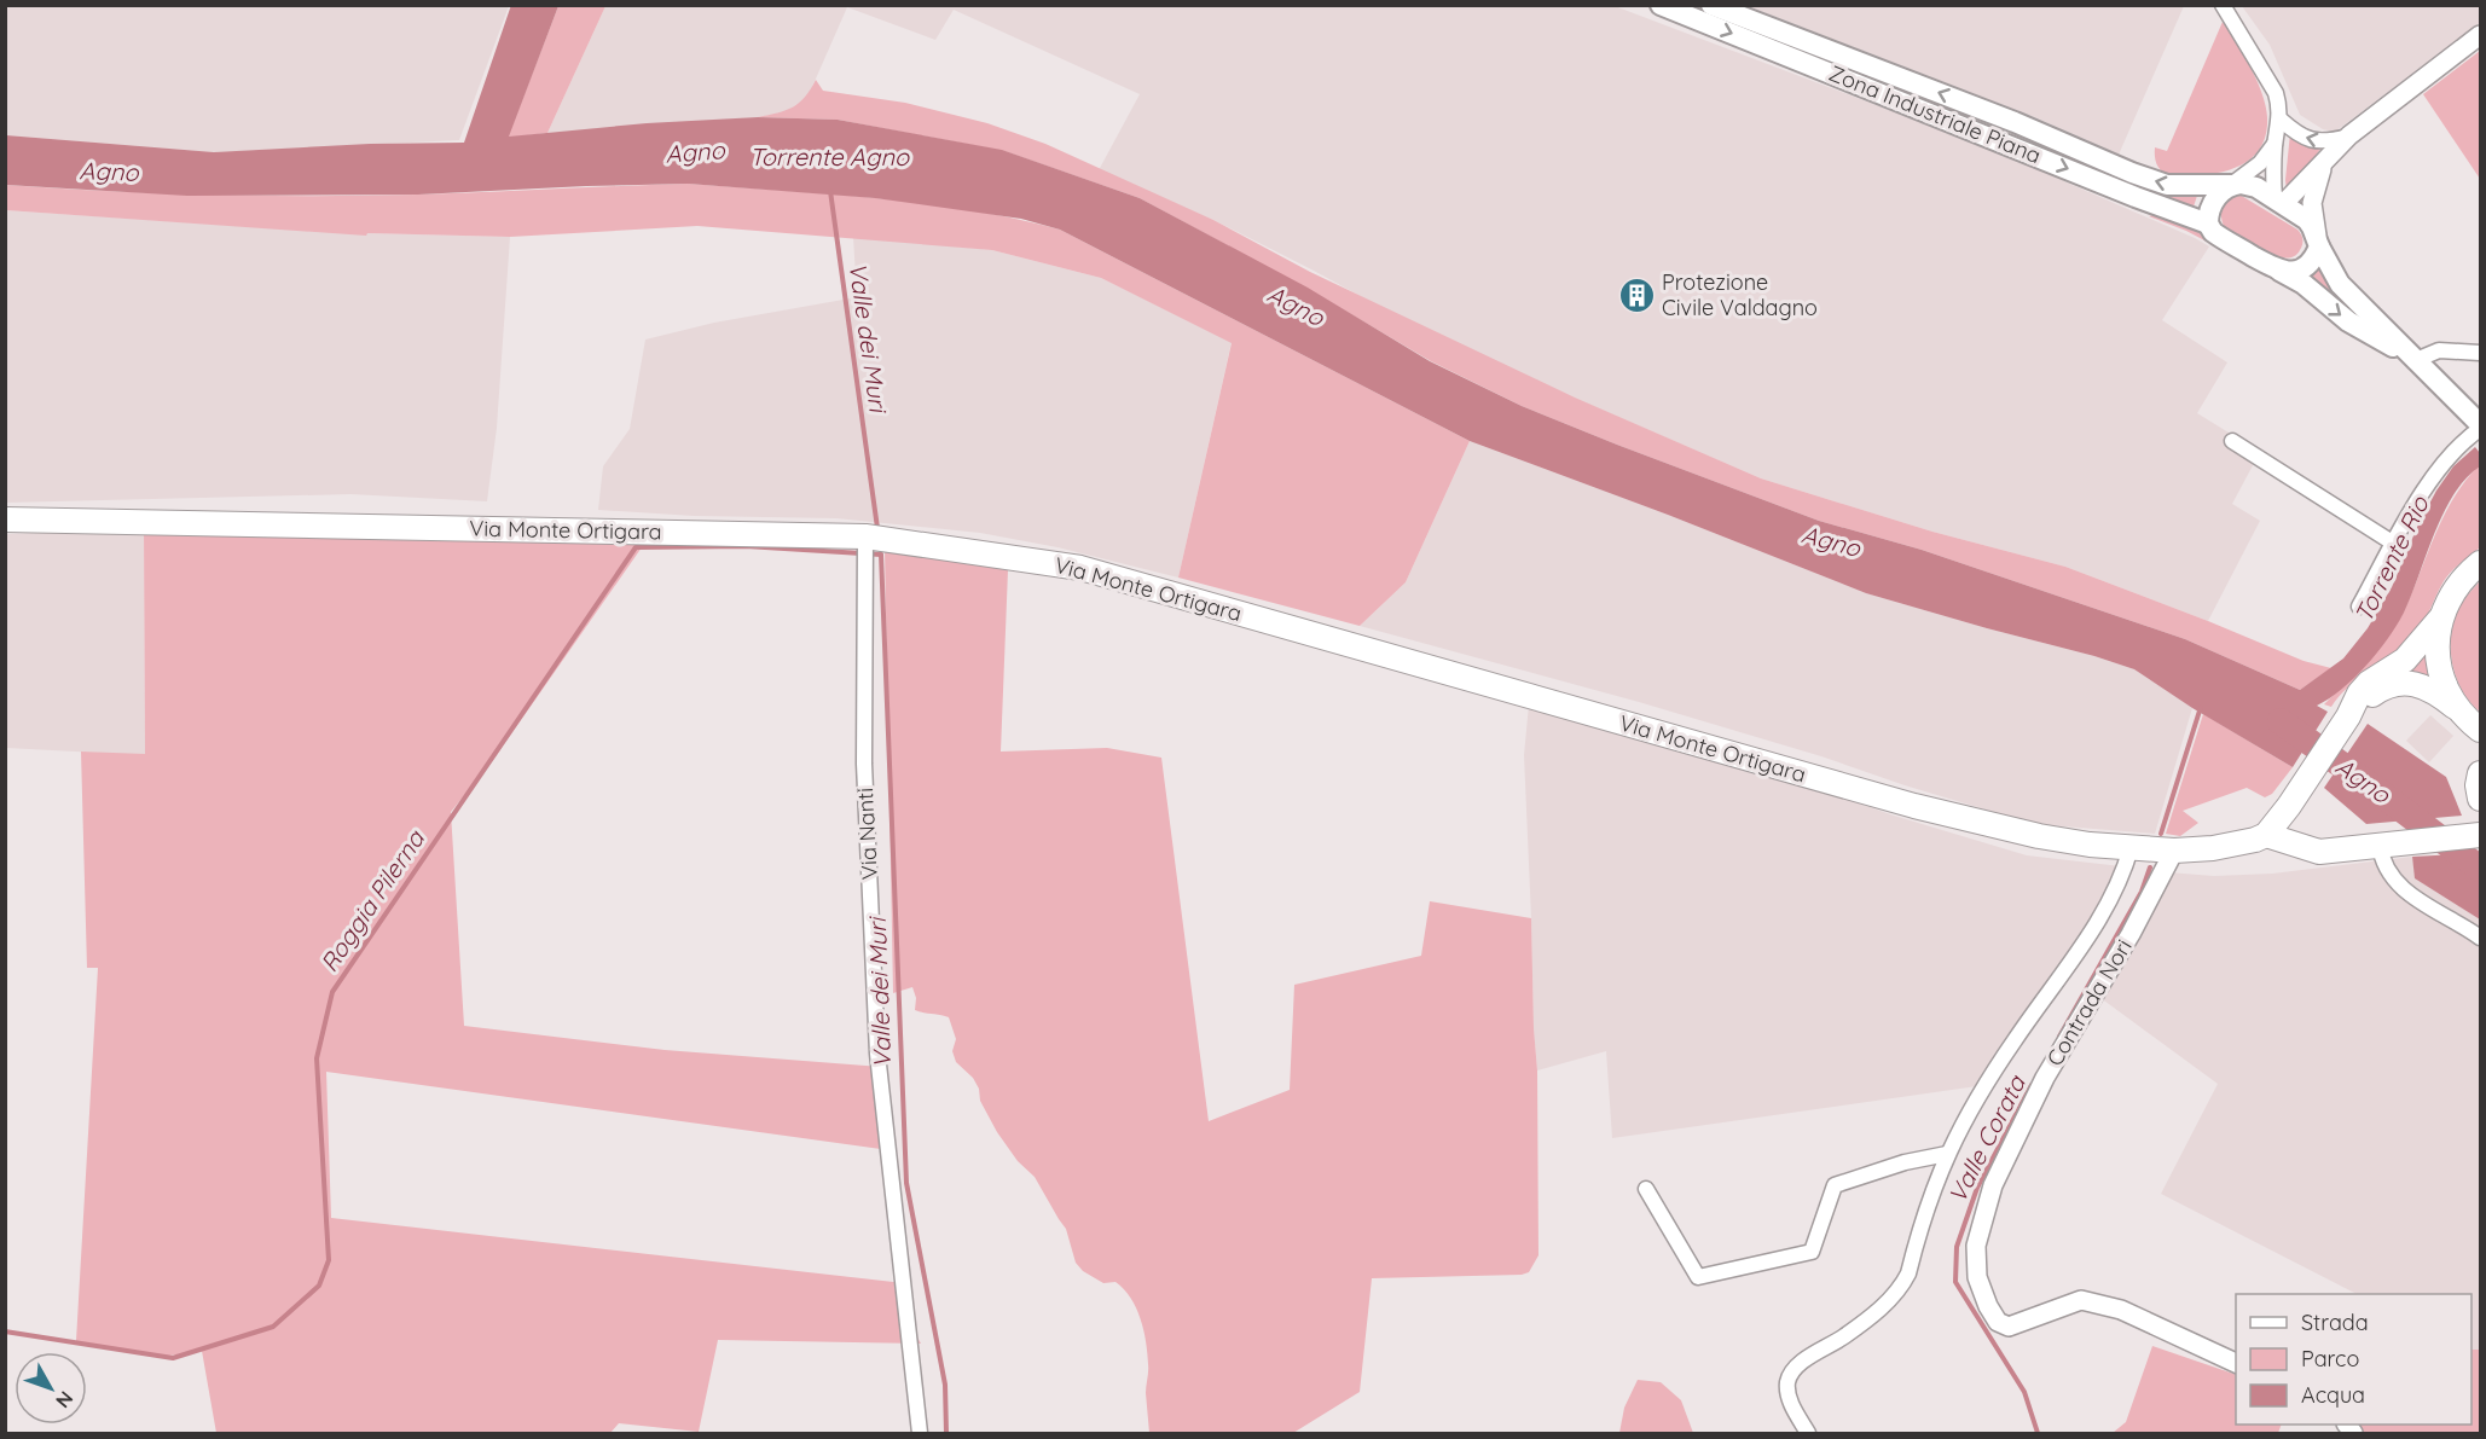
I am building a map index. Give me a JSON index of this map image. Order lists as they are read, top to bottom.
{
  "streets": {
    "main road": ["Zona Industriale Piana", "Via Monte Ortigara"],
    "street": ["Via Nanti", "Contrada Nori"]
  },
  "crossings": [
    ["Via Monte Ortigara", "Via Nanti"],
    ["Via Monte Ortigara", "Contrada Nori"]
  ],
  "water": [
    "Agno",
    "Torrente Agno",
    "Valle dei Muri",
    "Torrente Rio",
    "Roggia Pilerna",
    "Valle Corata"
  ],
  "places": {
    "building": ["Protezione Civile Valdagno"]
  },
  "legend": ["Strada", "Parco", "Acqua"],
  "north": "bottom right"
}
